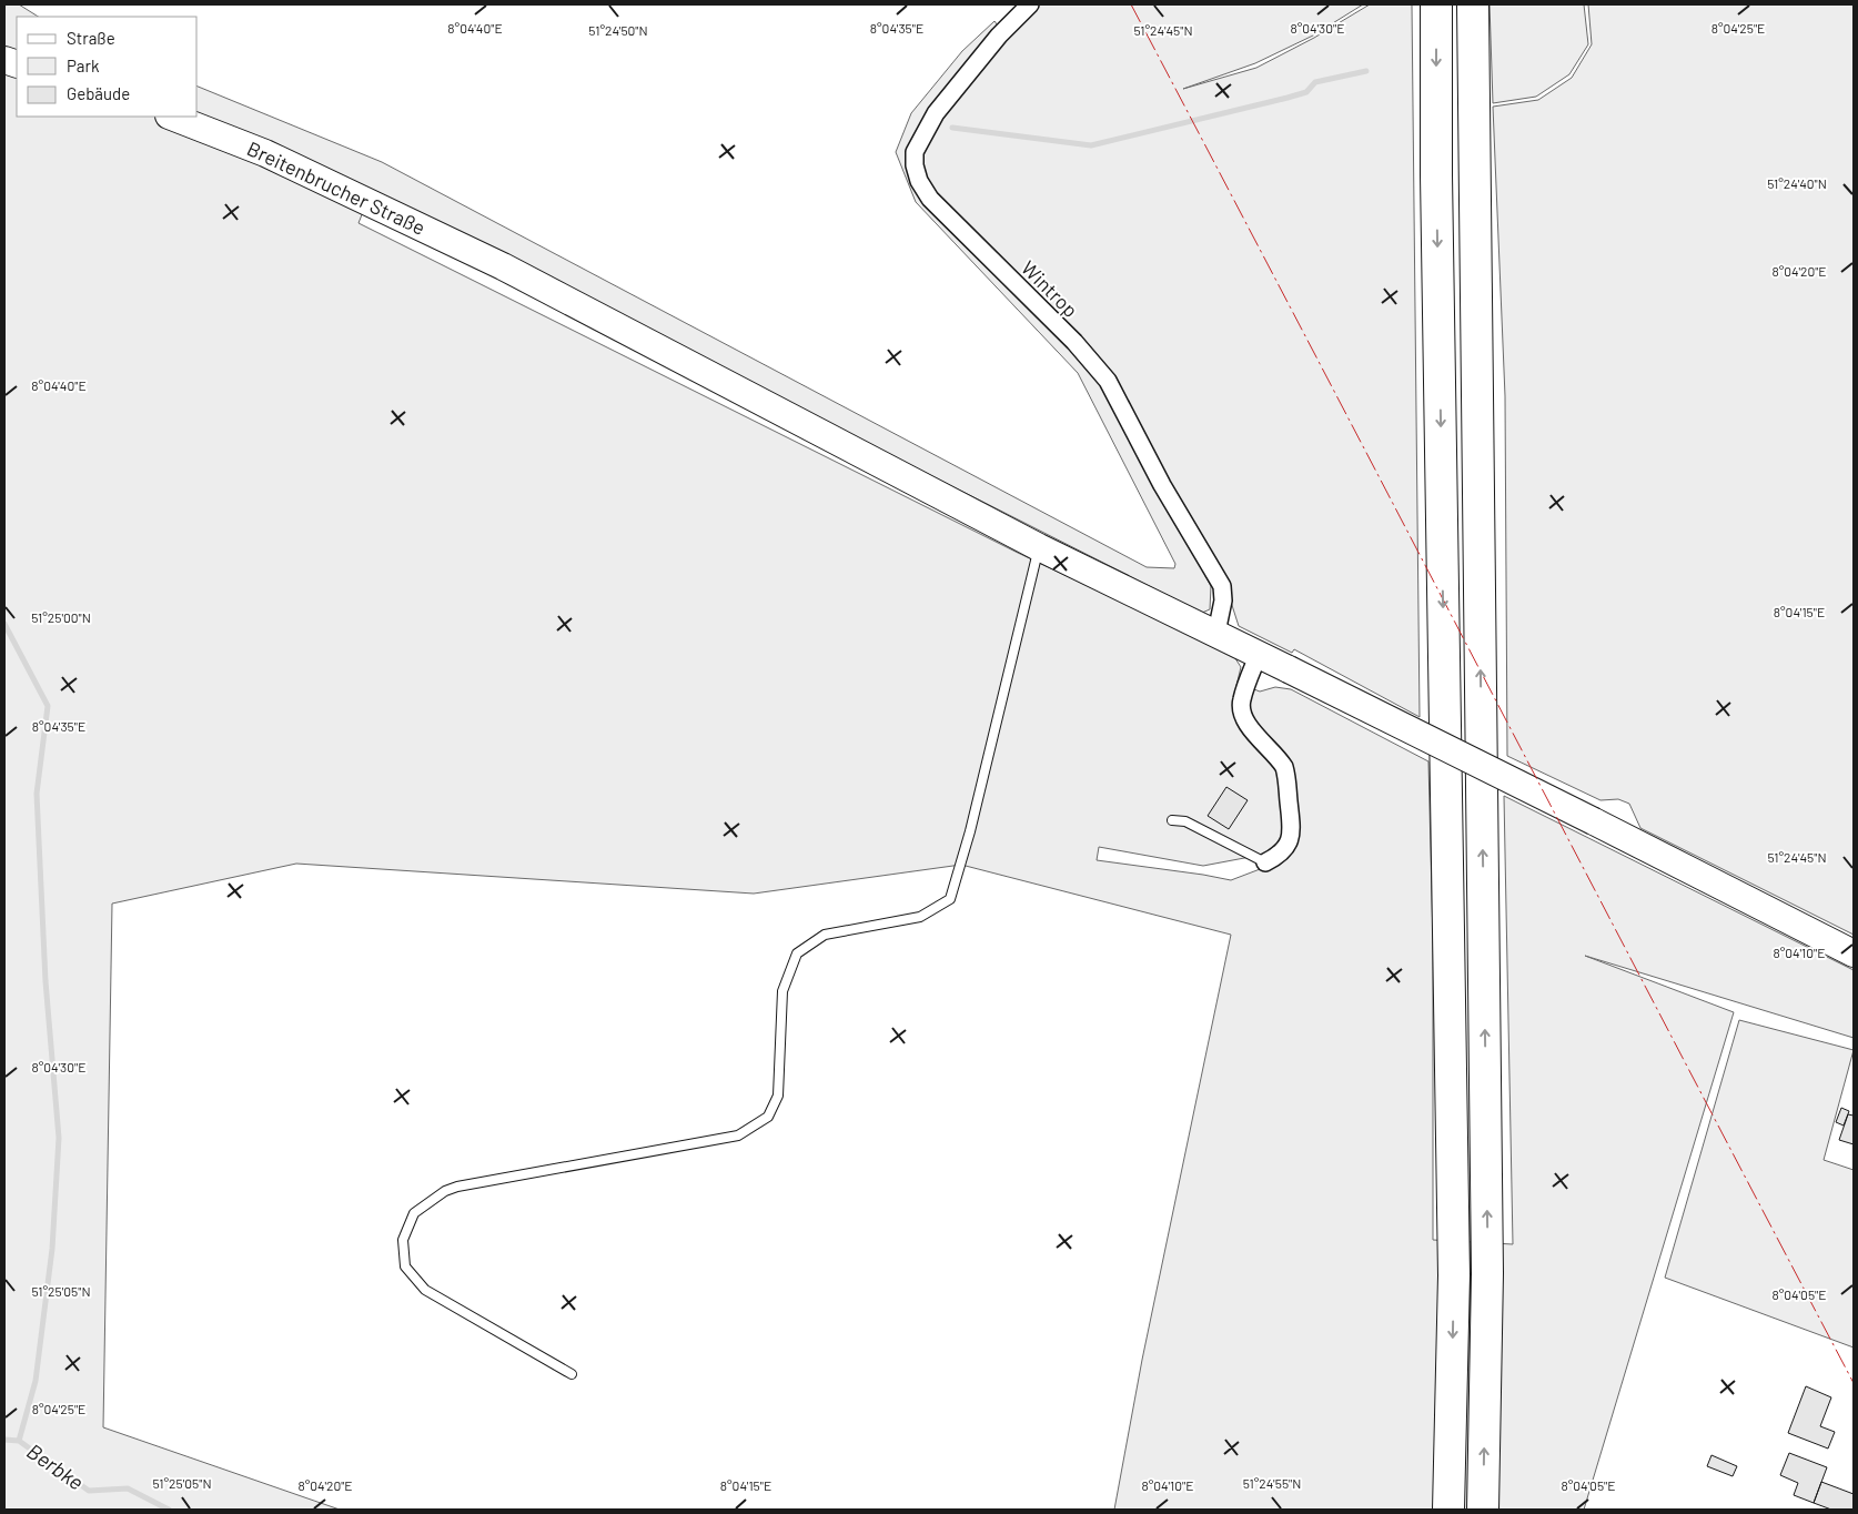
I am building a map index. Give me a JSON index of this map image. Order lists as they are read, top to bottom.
{
  "streets": {
    "main road": ["Breitenbrucher Straße"],
    "street": ["Wintrop"]
  },
  "crossings": [
    ["Breitenbrucher Straße", "Wintrop"]
  ],
  "water": ["Berbke"],
  "legend": ["Straße", "Park", "Gebäude"],
  "coordinates": [
    "8°04'40\"E",
    "8°04'35\"E",
    "8°04'30\"E",
    "8°04'25\"E",
    "51°24'50\"N",
    "51°24'45\"N",
    "51°24'40\"N",
    "8°04'20\"E",
    "8°04'15\"E",
    "51°25'00\"N",
    "8°04'10\"E",
    "51°25'05\"N",
    "8°04'05\"E",
    "51°24'55\"N"
  ]
}
